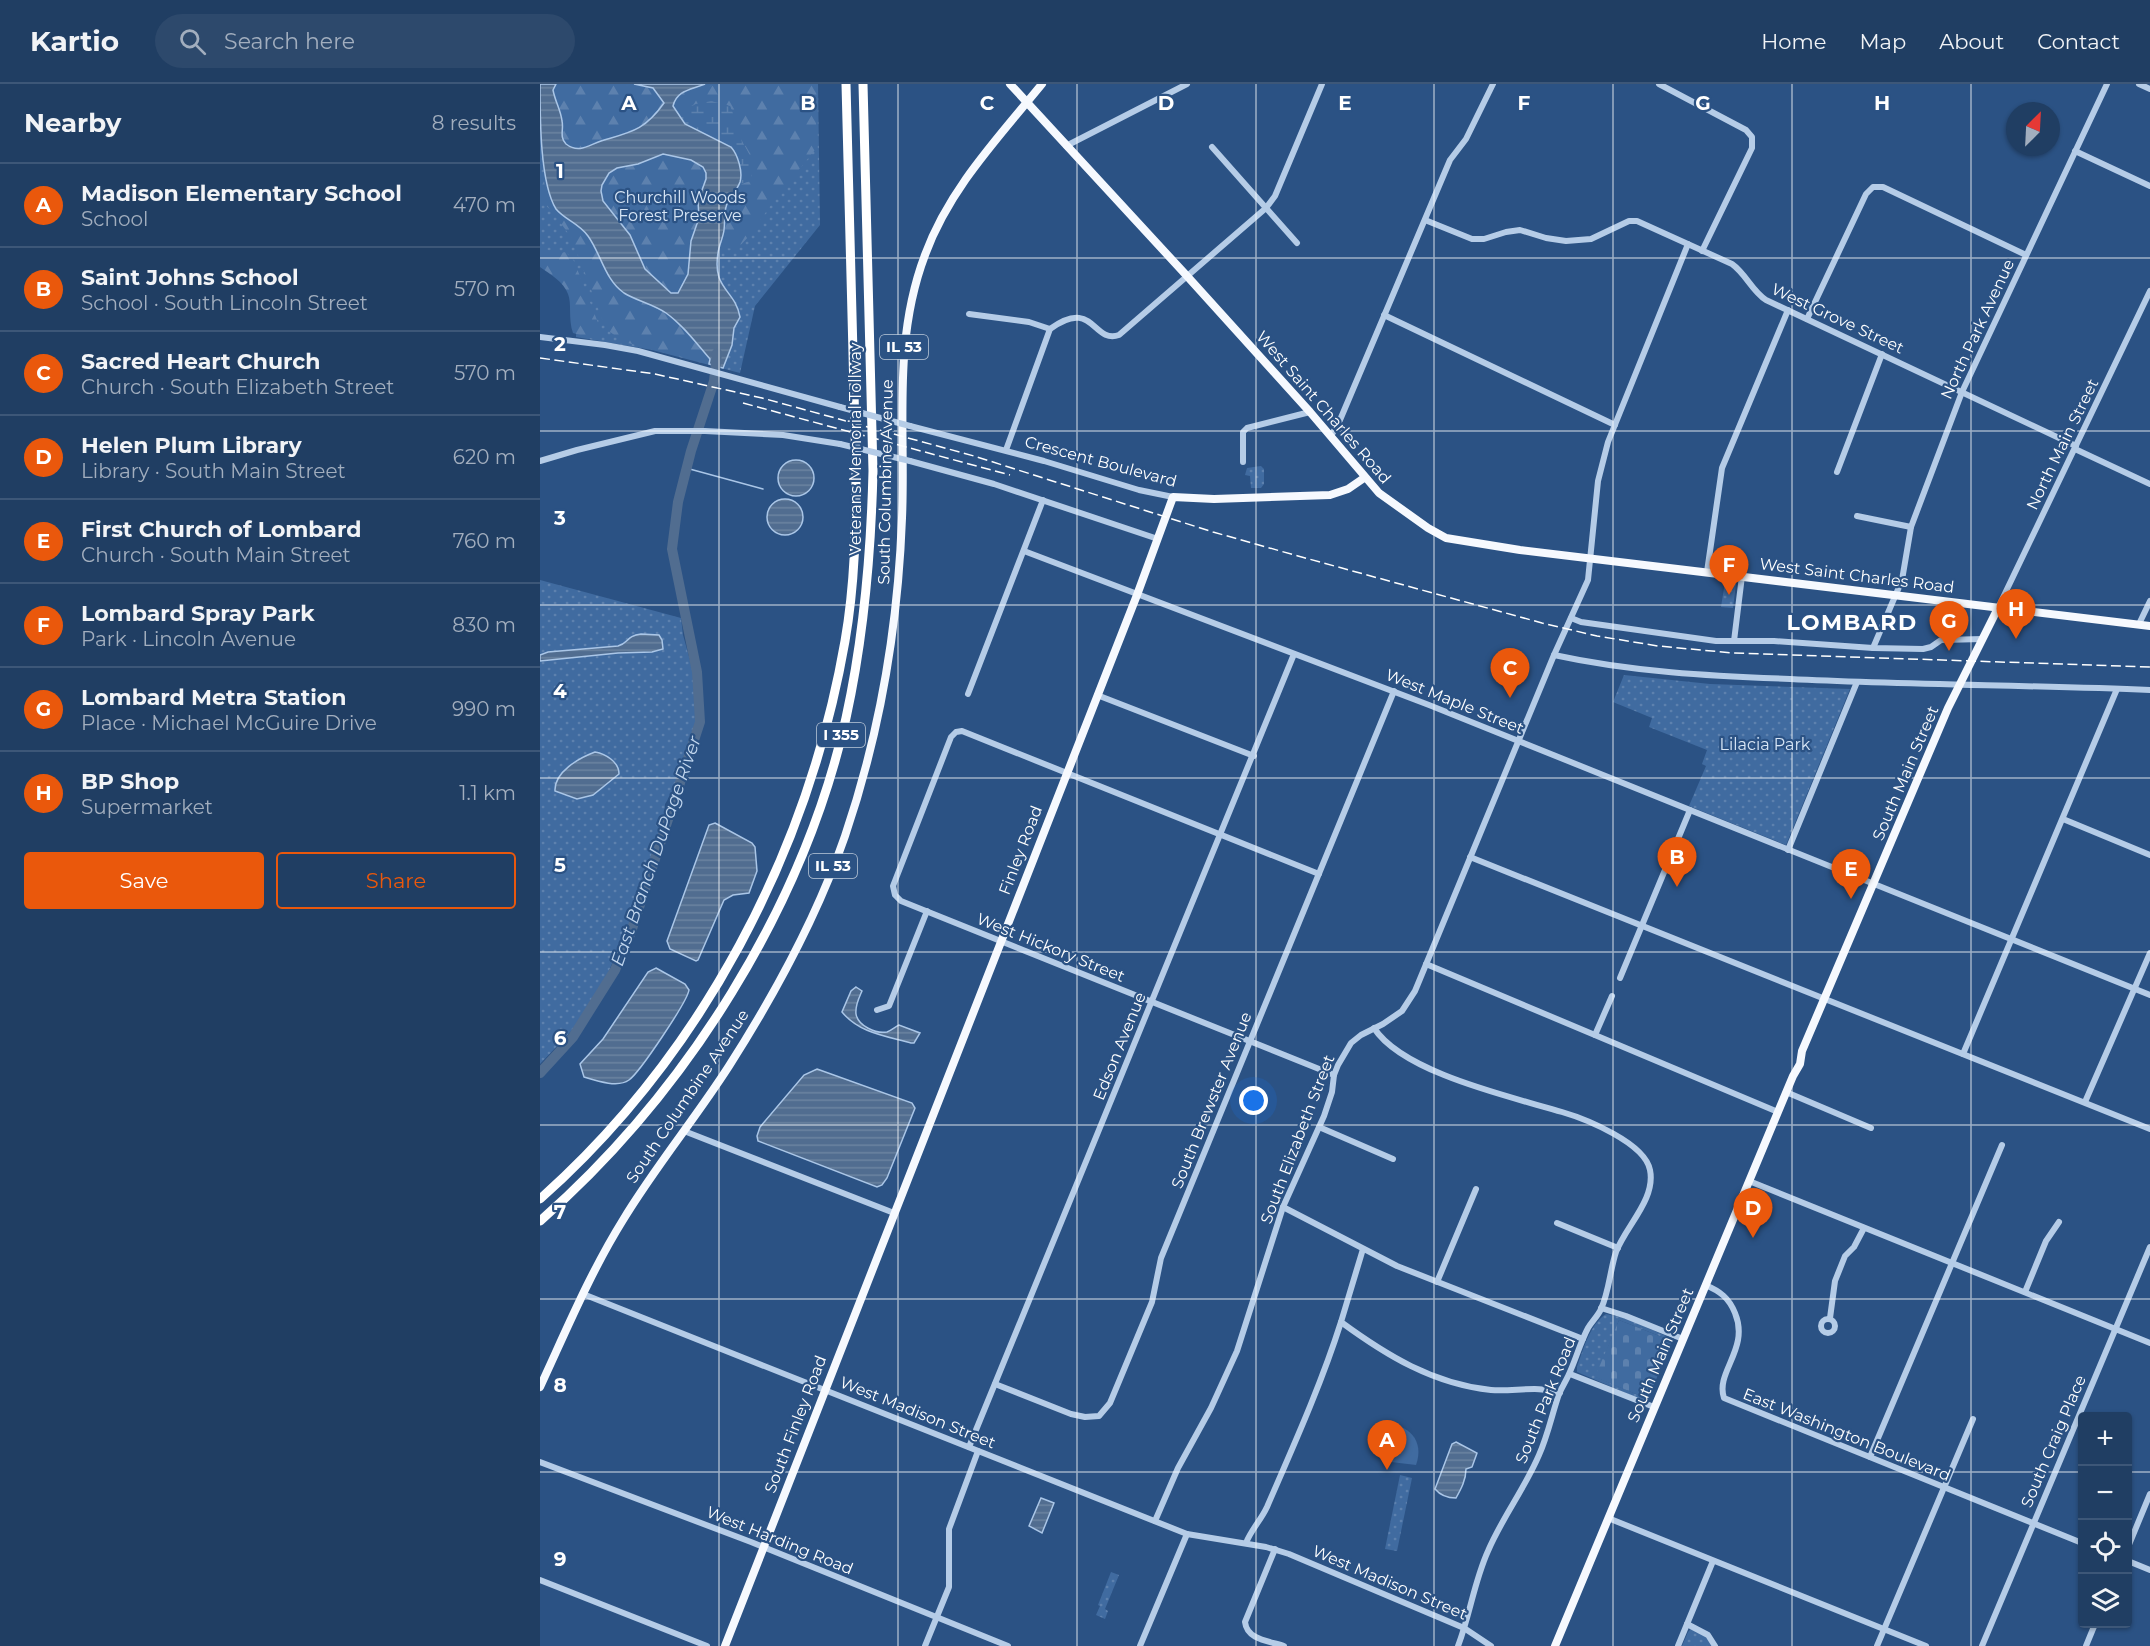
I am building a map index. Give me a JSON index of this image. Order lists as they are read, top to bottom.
{
  "streets": {
    "highway": ["Veterans Memorial Tollway", "I 355"],
    "main road": [
      "IL 53",
      "West Saint Charles Road",
      "Crescent Boulevard",
      "South Columbine Avenue",
      "South Main Street",
      "Finley Road",
      "South Finley Road"
    ],
    "street": [
      "West Grove Street",
      "North Park Avenue",
      "North Main Street",
      "West Maple Street",
      "West Hickory Street",
      "Edson Avenue",
      "South Brewster Avenue",
      "South Elizabeth Street",
      "South Park Road",
      "West Madison Street",
      "East Washington Boulevard",
      "South Craig Place",
      "West Harding Road"
    ]
  },
  "crossings": [
    ["West Grove Street", "North Park Avenue"],
    ["West Grove Street", "North Main Street"],
    ["West Grove Street", "South Elizabeth Street"],
    ["North Park Avenue", "West Saint Charles Road"],
    ["IL 53", "West Saint Charles Road"],
    ["IL 53", "South Columbine Avenue"],
    ["West Saint Charles Road", "North Main Street"],
    ["West Saint Charles Road", "Crescent Boulevard"],
    ["West Saint Charles Road", "South Columbine Avenue"],
    ["West Saint Charles Road", "South Main Street"],
    ["West Saint Charles Road", "South Elizabeth Street"],
    ["North Main Street", "South Main Street"],
    ["Crescent Boulevard", "Finley Road"],
    ["South Columbine Avenue", "West Madison Street"],
    ["West Maple Street", "South Main Street"],
    ["West Maple Street", "Finley Road"],
    ["West Maple Street", "Edson Avenue"],
    ["West Maple Street", "South Brewster Avenue"],
    ["West Maple Street", "South Elizabeth Street"],
    ["South Main Street", "East Washington Boulevard"],
    ["Finley Road", "West Hickory Street"],
    ["Finley Road", "South Finley Road"],
    ["West Hickory Street", "Edson Avenue"],
    ["West Hickory Street", "South Brewster Avenue"],
    ["West Hickory Street", "South Elizabeth Street"],
    ["Edson Avenue", "South Brewster Avenue"],
    ["Edson Avenue", "West Madison Street"],
    ["South Elizabeth Street", "South Park Road"],
    ["South Elizabeth Street", "West Madison Street"],
    ["South Park Road", "West Madison Street"],
    ["West Madison Street", "South Finley Road"],
    ["South Finley Road", "West Harding Road"],
    ["East Washington Boulevard", "South Craig Place"]
  ],
  "districts": ["LOMBARD"],
  "water": ["East Branch DuPage River"],
  "parks": ["Churchill Woods Forest Preserve", "Lilacia Park"],
  "north": "top right",
  "page": {
    "header": "Kartio",
    "search": "Search here",
    "nav": [
      "Home",
      "Map",
      "About",
      "Contact"
    ],
    "heading": ["Nearby", "8 results"],
    "list": [
      {
        "mark": "A",
        "name": "Madison Elementary School",
        "note": "School",
        "value": "470 m"
      },
      {
        "mark": "B",
        "name": "Saint Johns School",
        "note": "School · South Lincoln Street",
        "value": "570 m"
      },
      {
        "mark": "C",
        "name": "Sacred Heart Church",
        "note": "Church · South Elizabeth Street",
        "value": "570 m"
      },
      {
        "mark": "D",
        "name": "Helen Plum Library",
        "note": "Library · South Main Street",
        "value": "620 m"
      },
      {
        "mark": "E",
        "name": "First Church of Lombard",
        "note": "Church · South Main Street",
        "value": "760 m"
      },
      {
        "mark": "F",
        "name": "Lombard Spray Park",
        "note": "Park · Lincoln Avenue",
        "value": "830 m"
      },
      {
        "mark": "G",
        "name": "Lombard Metra Station",
        "note": "Place · Michael McGuire Drive",
        "value": "990 m"
      },
      {
        "mark": "H",
        "name": "BP Shop",
        "note": "Supermarket",
        "value": "1.1 km"
      }
    ],
    "pins": [
      "F",
      "H",
      "G",
      "C",
      "B",
      "E",
      "D",
      "A"
    ],
    "buttons": ["Save", "Share"],
    "map_buttons": ["+", "−"]
  },
  "grid": {
    "columns": [
      "A",
      "B",
      "C",
      "D",
      "E",
      "F",
      "G",
      "H"
    ],
    "rows": [
      "1",
      "2",
      "3",
      "4",
      "5",
      "6",
      "7",
      "8",
      "9"
    ]
  }
}
